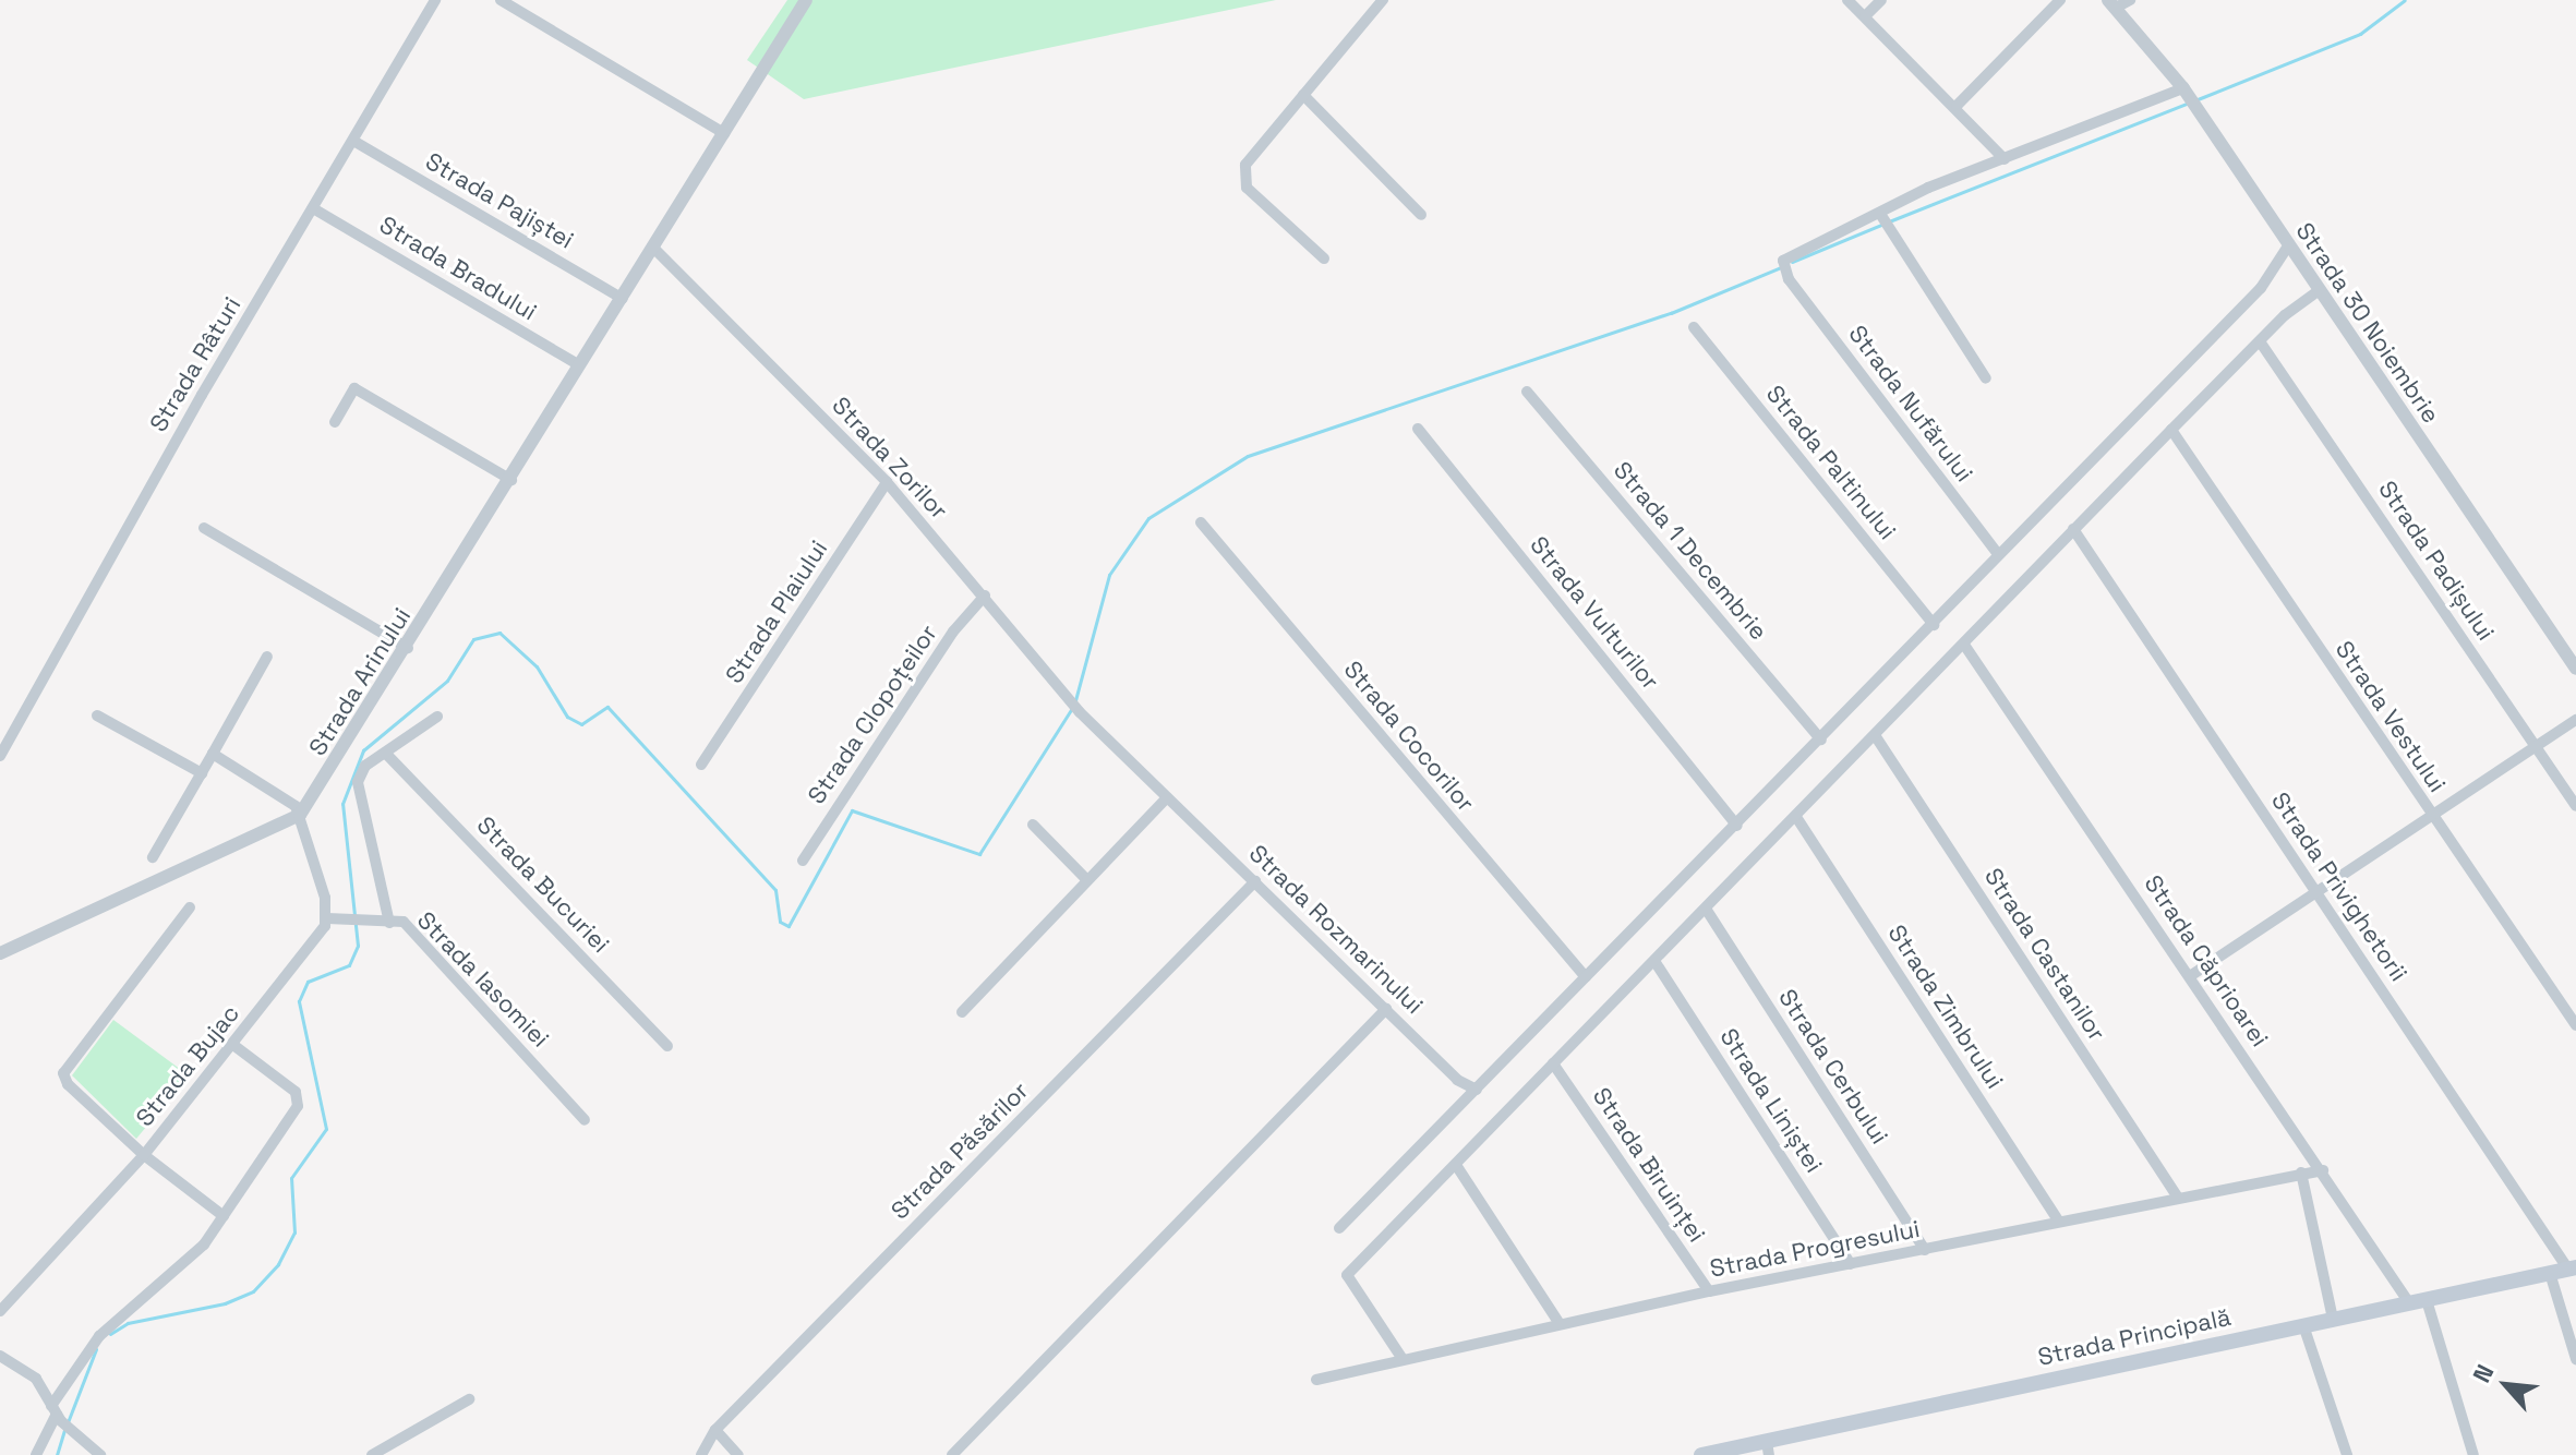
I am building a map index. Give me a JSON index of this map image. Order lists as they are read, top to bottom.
{
  "streets": {
    "main road": ["Strada Principală"],
    "street": [
      "Strada Pajiștei",
      "Strada Bradului",
      "Strada 30 Noiembrie",
      "Strada Râturi",
      "Strada Nufărului",
      "Strada Zorilor",
      "Strada Paltinului",
      "Strada 1 Decembrie",
      "Strada Padișului",
      "Strada Plaiului",
      "Strada Vulturilor",
      "Strada Arinului",
      "Strada Clopoțeilor",
      "Strada Vestului",
      "Strada Cocorilor",
      "Strada Bucuriei",
      "Strada Privighetorii",
      "Strada Rozmarinului",
      "Strada Castanilor",
      "Strada Căprioarei",
      "Strada Iasomiei",
      "Strada Zimbrului",
      "Strada Bujac",
      "Strada Cerbului",
      "Strada Liniștei",
      "Strada Păsărilor",
      "Strada Biruinței",
      "Strada Progresului"
    ]
  },
  "crossings": [
    ["Strada Pajiștei", "Strada Râturi"],
    ["Strada Pajiștei", "Strada Arinului"],
    ["Strada Bradului", "Strada Râturi"],
    ["Strada Bradului", "Strada Arinului"],
    ["Strada Zorilor", "Strada Plaiului"],
    ["Strada Zorilor", "Strada Arinului"],
    ["Strada Zorilor", "Strada Clopoțeilor"],
    ["Strada Zorilor", "Strada Rozmarinului"],
    ["Strada Privighetorii", "Strada Principală"],
    ["Strada Rozmarinului", "Strada Păsărilor"],
    ["Strada Castanilor", "Strada Progresului"],
    ["Strada Căprioarei", "Strada Progresului"],
    ["Strada Căprioarei", "Strada Principală"],
    ["Strada Iasomiei", "Strada Bujac"],
    ["Strada Zimbrului", "Strada Progresului"],
    ["Strada Cerbului", "Strada Progresului"],
    ["Strada Liniștei", "Strada Progresului"],
    ["Strada Biruinței", "Strada Progresului"]
  ],
  "north": "top left"
}
